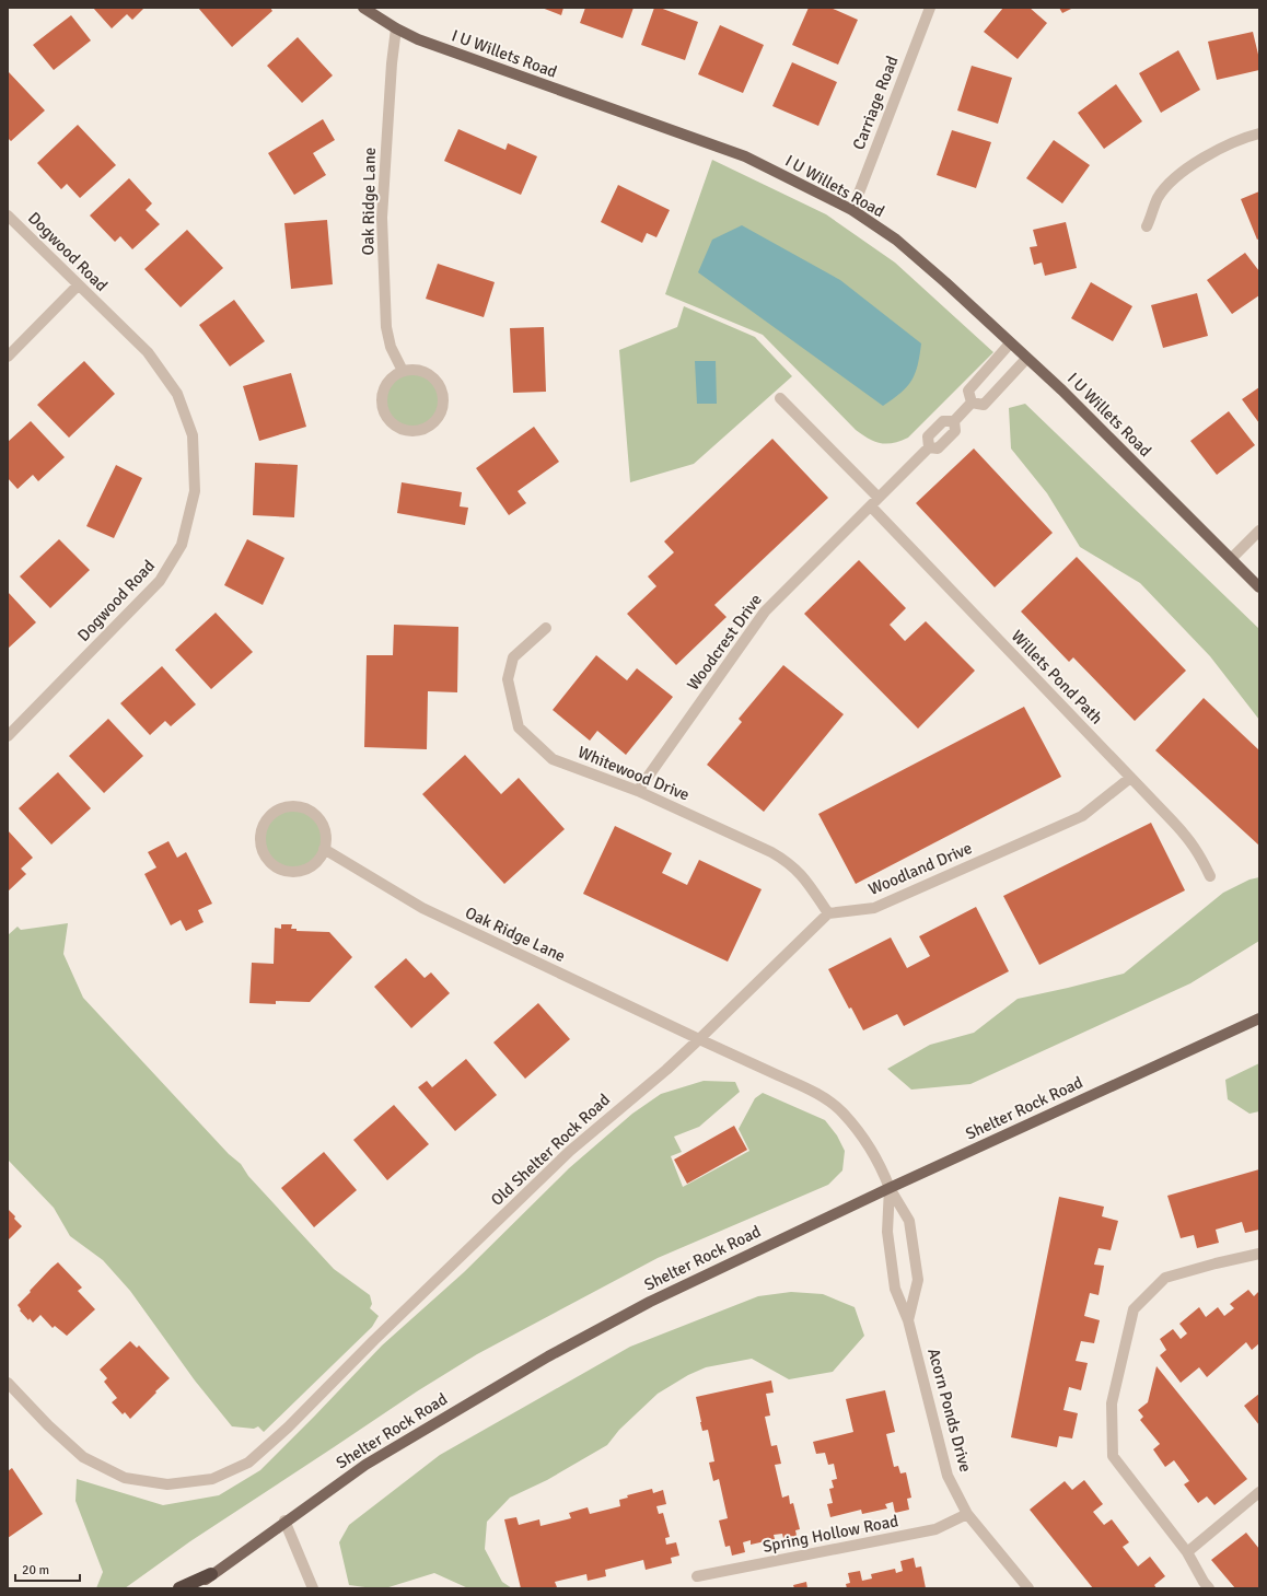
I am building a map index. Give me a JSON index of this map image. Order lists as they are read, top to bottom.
{
  "streets": {
    "main road": ["I U Willets Road", "Shelter Rock Road"],
    "street": [
      "Carriage Road",
      "Oak Ridge Lane",
      "Dogwood Road",
      "Woodcrest Drive",
      "Willets Pond Path",
      "Whitewood Drive",
      "Woodland Drive",
      "Old Shelter Rock Road",
      "Acorn Ponds Drive",
      "Spring Hollow Road"
    ]
  },
  "crossings": [
    ["I U Willets Road", "Carriage Road"],
    ["I U Willets Road", "Oak Ridge Lane"],
    ["Oak Ridge Lane", "Old Shelter Rock Road"],
    ["Woodcrest Drive", "Willets Pond Path"],
    ["Woodcrest Drive", "Whitewood Drive"],
    ["Willets Pond Path", "Woodland Drive"],
    ["Whitewood Drive", "Woodland Drive"],
    ["Shelter Rock Road", "Acorn Ponds Drive"],
    ["Acorn Ponds Drive", "Spring Hollow Road"]
  ],
  "scale_bar": "20 m"
}
